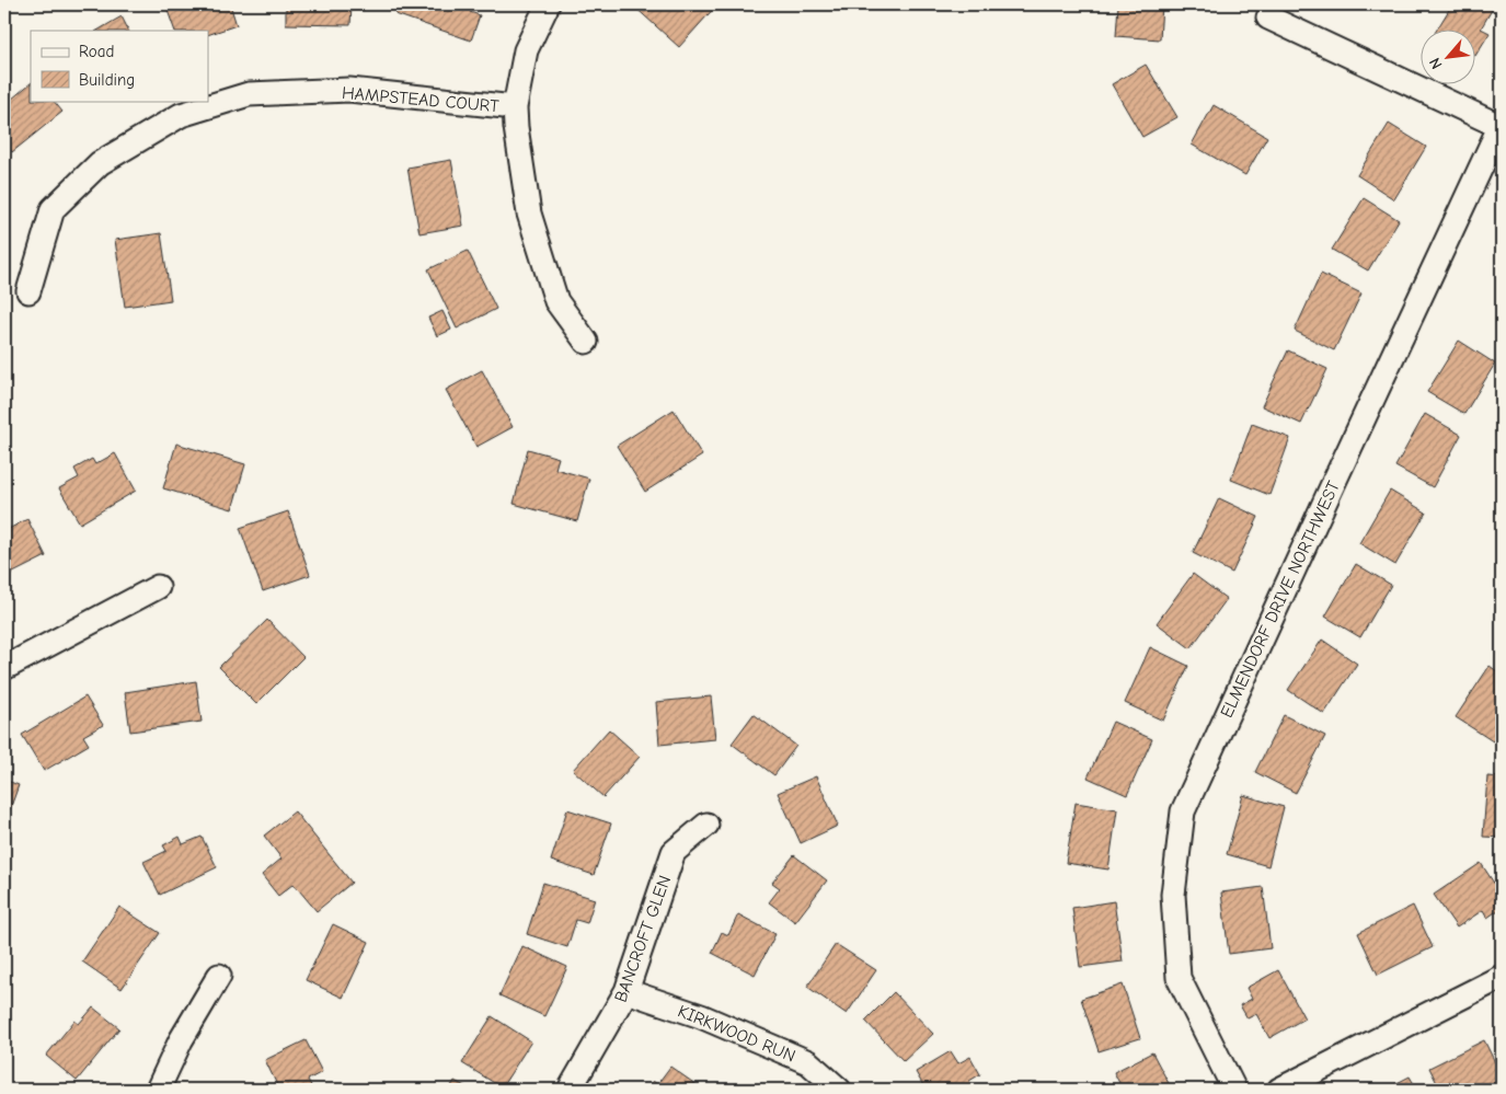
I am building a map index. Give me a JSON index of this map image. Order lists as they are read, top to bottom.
{
  "streets": {
    "street": [
      "HAMPSTEAD COURT",
      "ELMENDORF DRIVE NORTHWEST",
      "BANCROFT GLEN",
      "KIRKWOOD RUN"
    ]
  },
  "crossings": [
    ["BANCROFT GLEN", "KIRKWOOD RUN"]
  ],
  "legend": ["Road", "Building"],
  "north": "bottom left"
}
